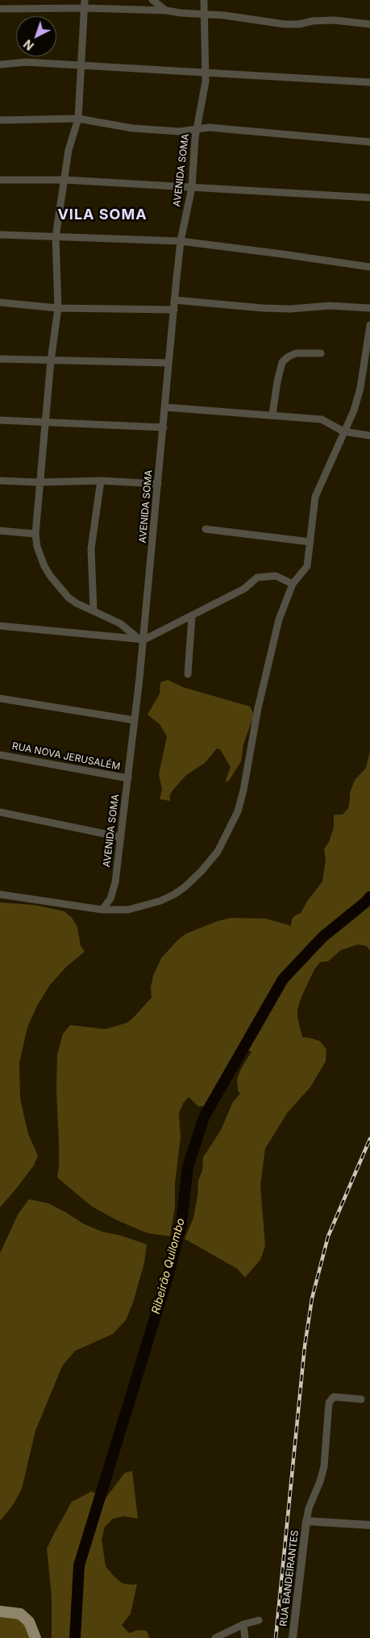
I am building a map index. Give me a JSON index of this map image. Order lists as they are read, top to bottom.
{
  "streets": {
    "street": ["AVENIDA SOMA", "RUA NOVA JERUSALÉM", "RUA BANDEIRANTES"]
  },
  "crossings": [
    ["AVENIDA SOMA", "RUA NOVA JERUSALÉM"]
  ],
  "districts": ["VILA SOMA"],
  "water": ["Ribeirão Quilombo"],
  "north": "bottom left"
}
